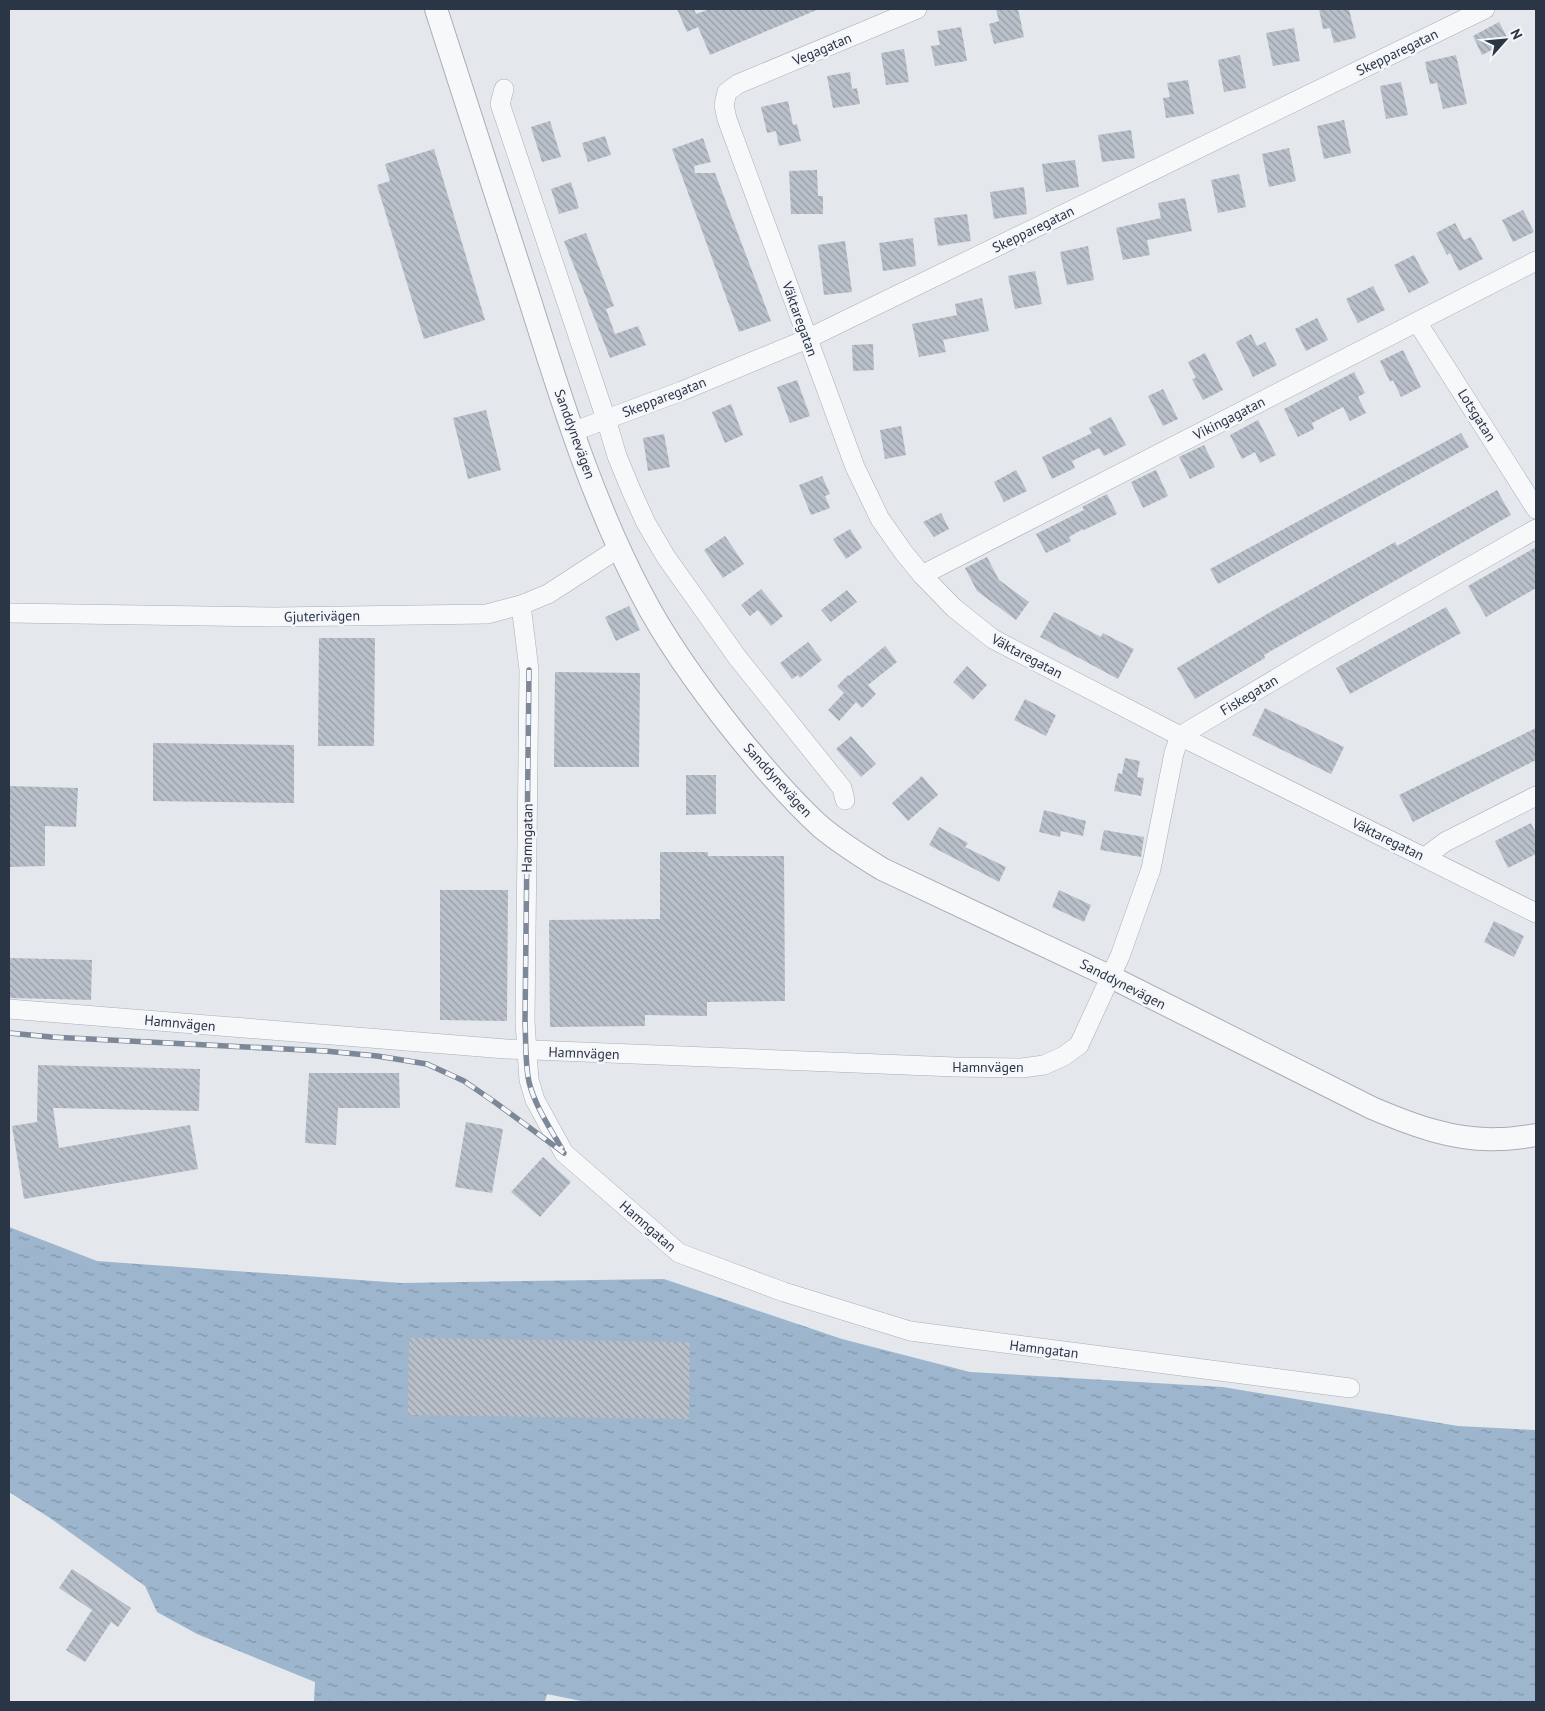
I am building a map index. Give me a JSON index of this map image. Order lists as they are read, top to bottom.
{
  "streets": {
    "street": [
      "Vegagatan",
      "Skepparegatan",
      "Väktaregatan",
      "Lotsgatan",
      "Vikingagatan",
      "Sanddynevägen",
      "Gjuterivägen",
      "Fiskegatan",
      "Hamngatan",
      "Hamnvägen"
    ]
  },
  "crossings": [
    ["Vegagatan", "Väktaregatan"],
    ["Skepparegatan", "Väktaregatan"],
    ["Skepparegatan", "Sanddynevägen"],
    ["Väktaregatan", "Vikingagatan"],
    ["Väktaregatan", "Fiskegatan"],
    ["Lotsgatan", "Vikingagatan"],
    ["Sanddynevägen", "Gjuterivägen"],
    ["Sanddynevägen", "Hamnvägen"],
    ["Gjuterivägen", "Hamngatan"],
    ["Hamngatan", "Hamnvägen"]
  ],
  "north": "top right"
}
